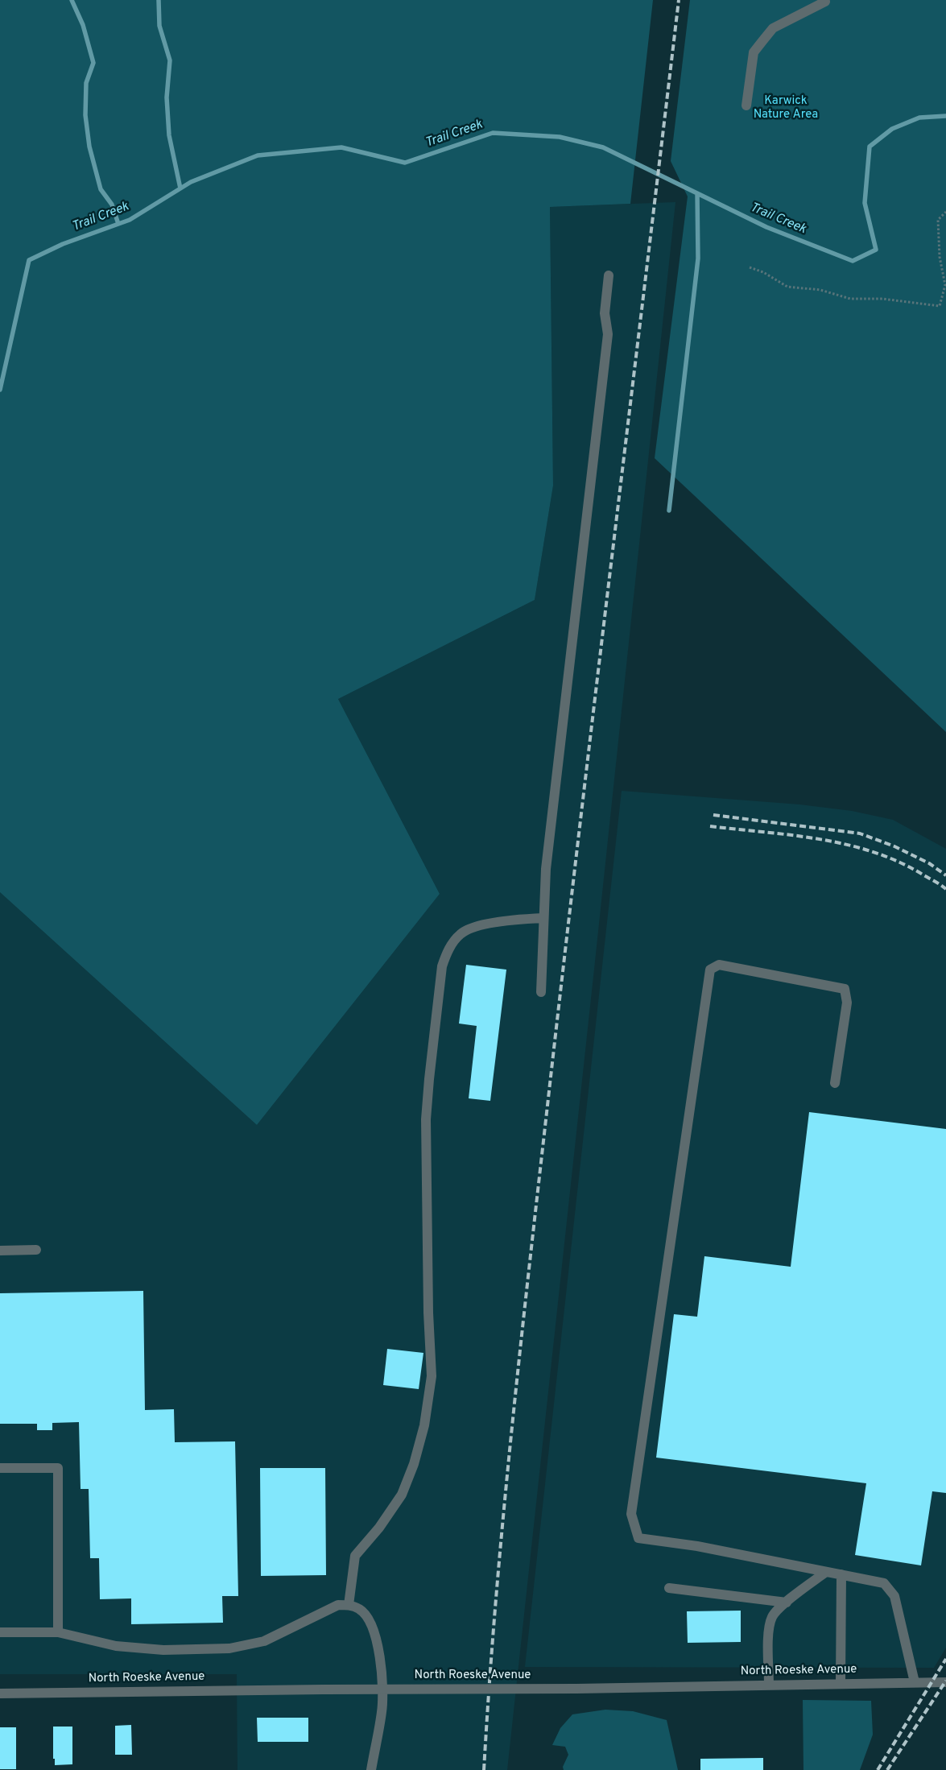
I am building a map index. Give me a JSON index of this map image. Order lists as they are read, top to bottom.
{
  "streets": {
    "street": ["North Roeske Avenue"]
  },
  "water": ["Trail Creek"],
  "parks": ["Karwick Nature Area"]
}
